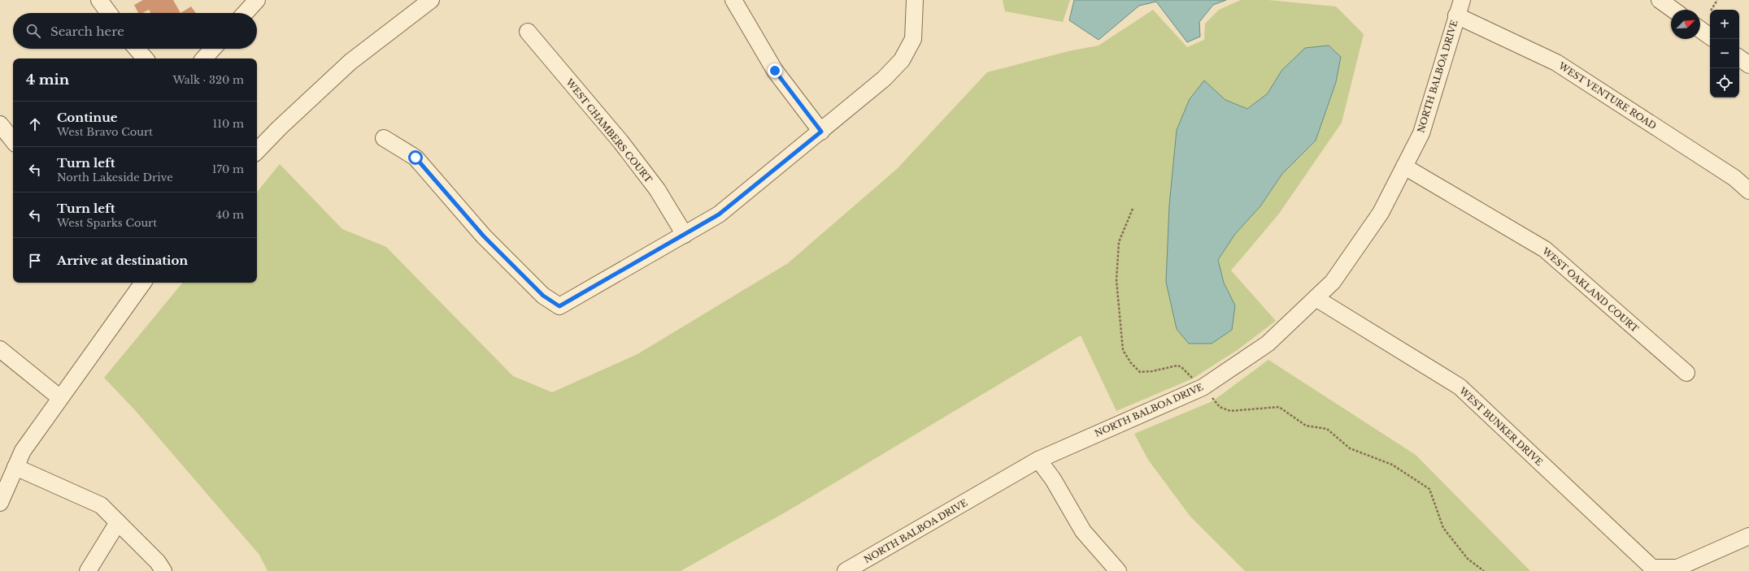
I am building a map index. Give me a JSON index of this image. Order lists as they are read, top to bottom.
{
  "streets": {
    "street": [
      "NORTH BALBOA DRIVE",
      "WEST VENTURE ROAD",
      "WEST CHAMBERS COURT",
      "WEST OAKLAND COURT",
      "WEST BUNKER DRIVE"
    ]
  },
  "crossings": [
    ["NORTH BALBOA DRIVE", "WEST VENTURE ROAD"],
    ["NORTH BALBOA DRIVE", "WEST OAKLAND COURT"],
    ["NORTH BALBOA DRIVE", "WEST BUNKER DRIVE"]
  ],
  "north": "top right",
  "page": {
    "map_buttons": ["+", "−"],
    "search": "Search here",
    "heading": ["4 min", "Walk · 320 m"],
    "list": [
      ["Continue", "West Bravo Court", "110 m"],
      ["Turn left", "North Lakeside Drive", "170 m"],
      ["Turn left", "West Sparks Court", "40 m"],
      "Arrive at destination"
    ]
  }
}
